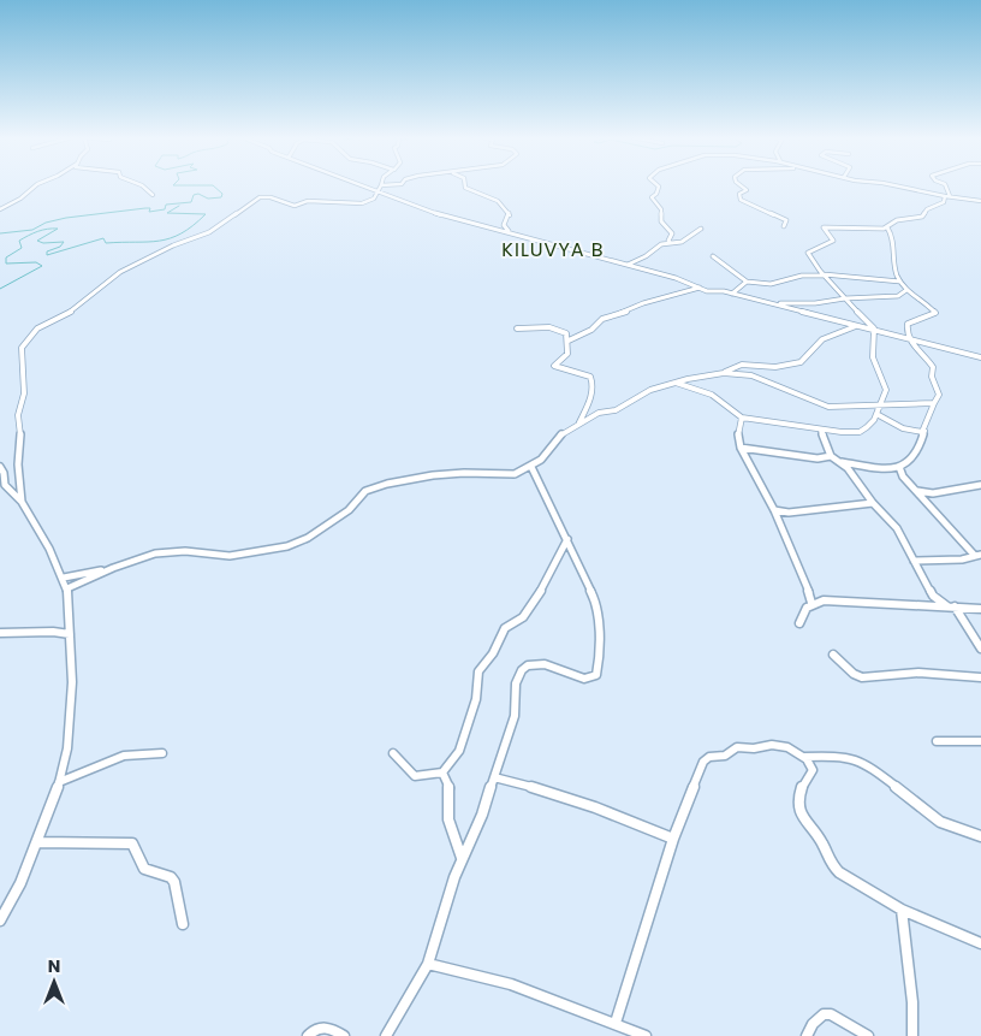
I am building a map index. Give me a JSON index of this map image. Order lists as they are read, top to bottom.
{
  "districts": ["KILUVYA B"],
  "north": "top"
}
